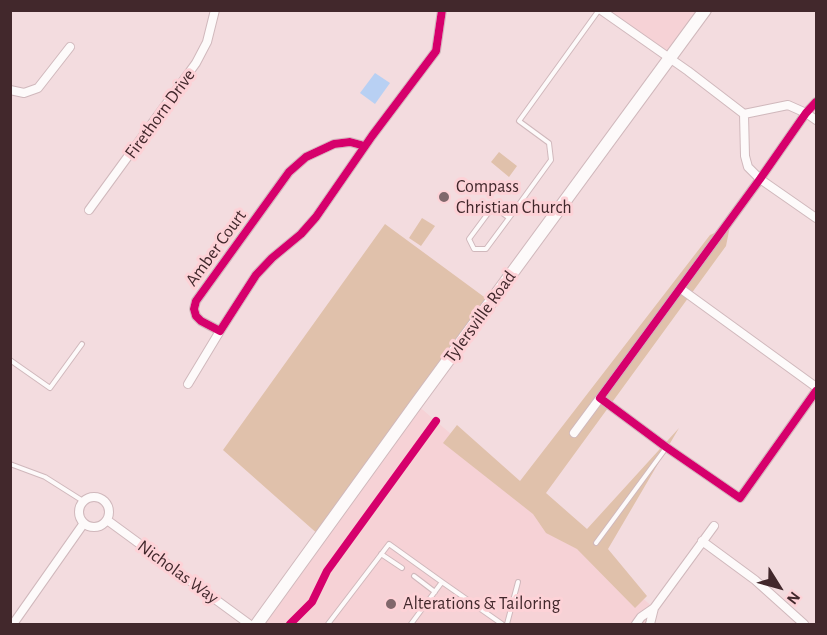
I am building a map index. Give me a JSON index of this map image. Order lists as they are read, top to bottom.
{
  "streets": {
    "main road": ["Tylersville Road"],
    "street": ["Firethorn Drive", "Amber Court", "Nicholas Way"]
  },
  "places": ["Compass Christian Church", "Alterations & Tailoring"],
  "north": "bottom right"
}
